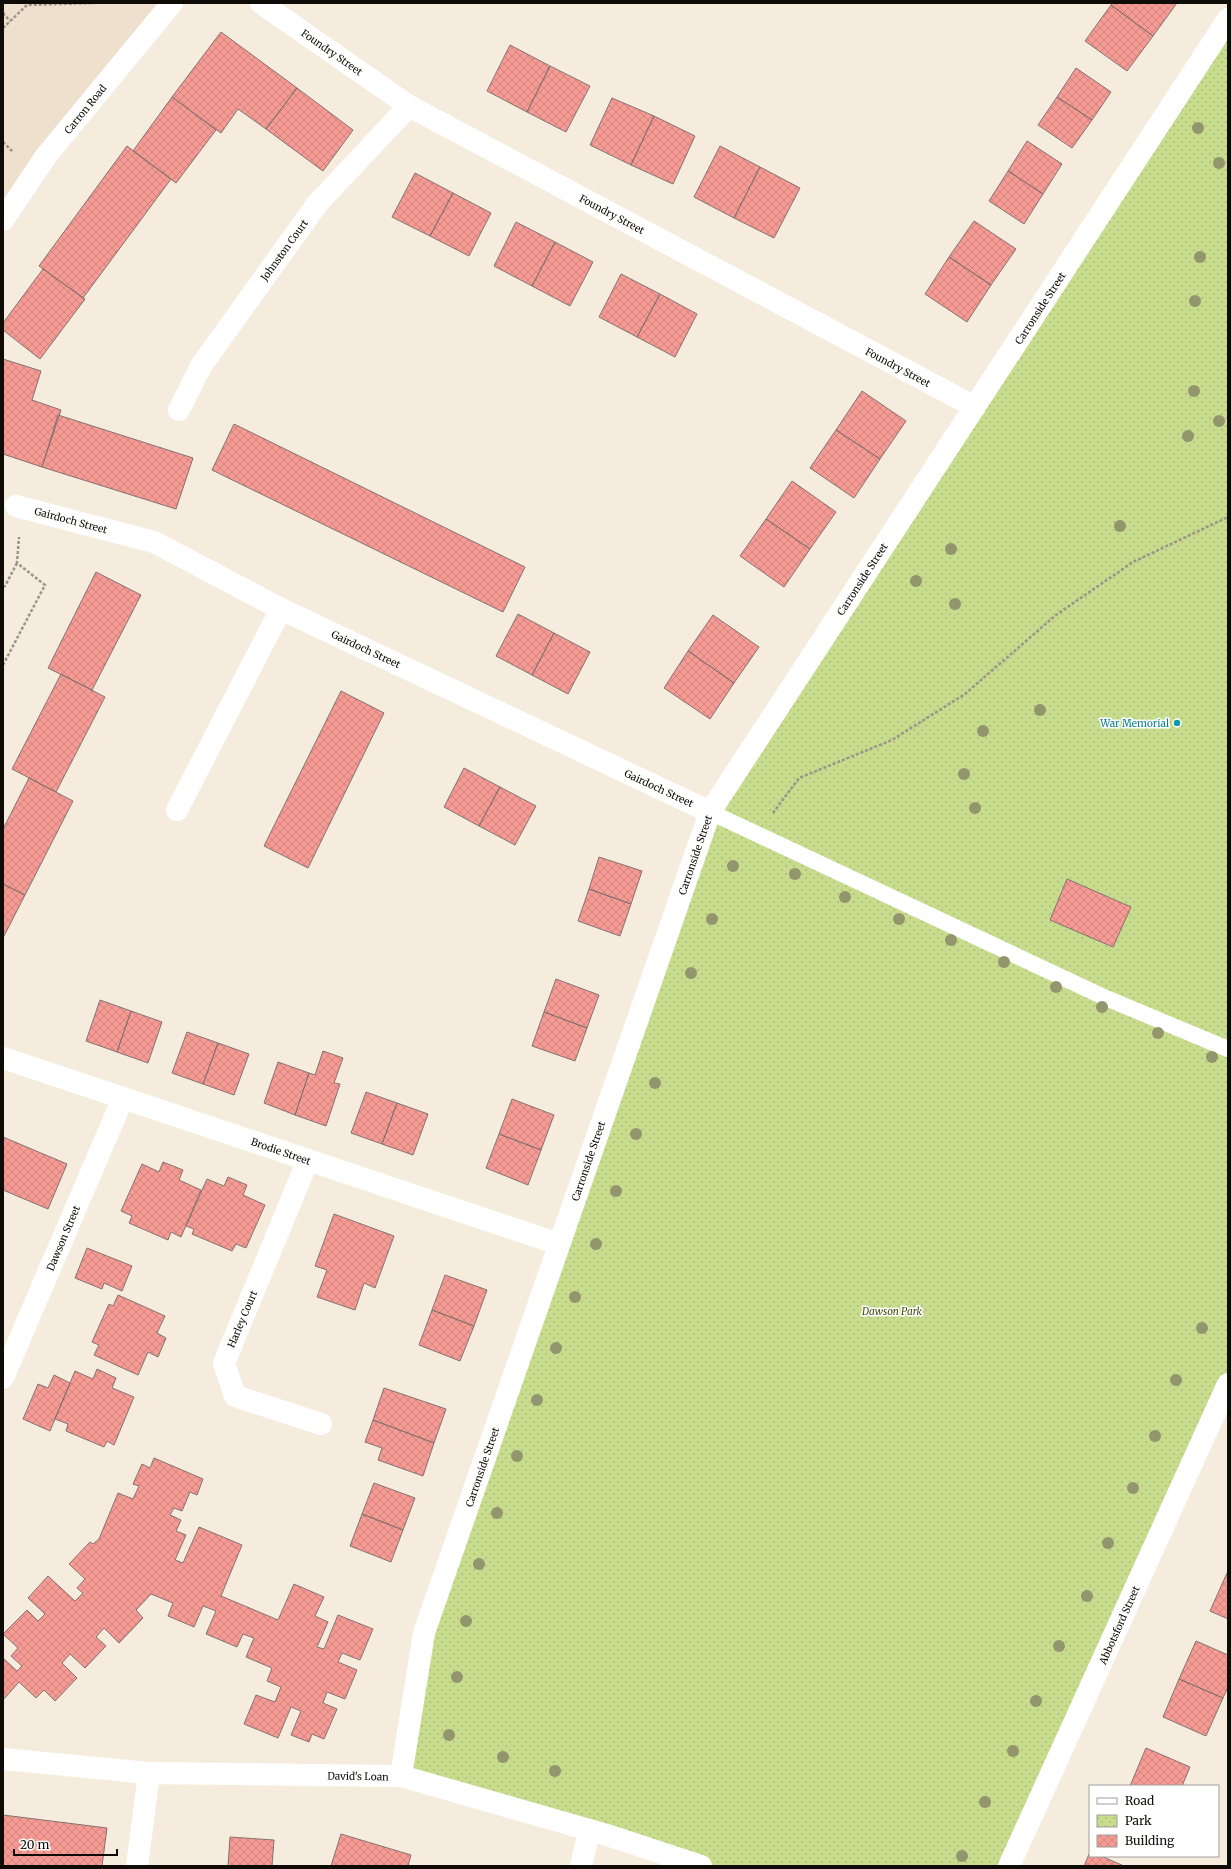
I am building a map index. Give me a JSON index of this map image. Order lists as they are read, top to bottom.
{
  "streets": {
    "street": [
      "Foundry Street",
      "Carron Road",
      "Johnston Court",
      "Carronside Street",
      "Gairdoch Street",
      "Brodie Street",
      "Dawson Street",
      "Harley Court",
      "Abbotsford Street",
      "David's Loan"
    ]
  },
  "crossings": [
    ["Foundry Street", "Johnston Court"],
    ["Foundry Street", "Carronside Street"],
    ["Carronside Street", "Gairdoch Street"],
    ["Carronside Street", "Brodie Street"],
    ["Carronside Street", "David's Loan"],
    ["Brodie Street", "Dawson Street"],
    ["Brodie Street", "Harley Court"]
  ],
  "parks": ["Dawson Park"],
  "places": ["War Memorial"],
  "legend": ["Road", "Park", "Building"],
  "scale_bar": "20 m"
}
